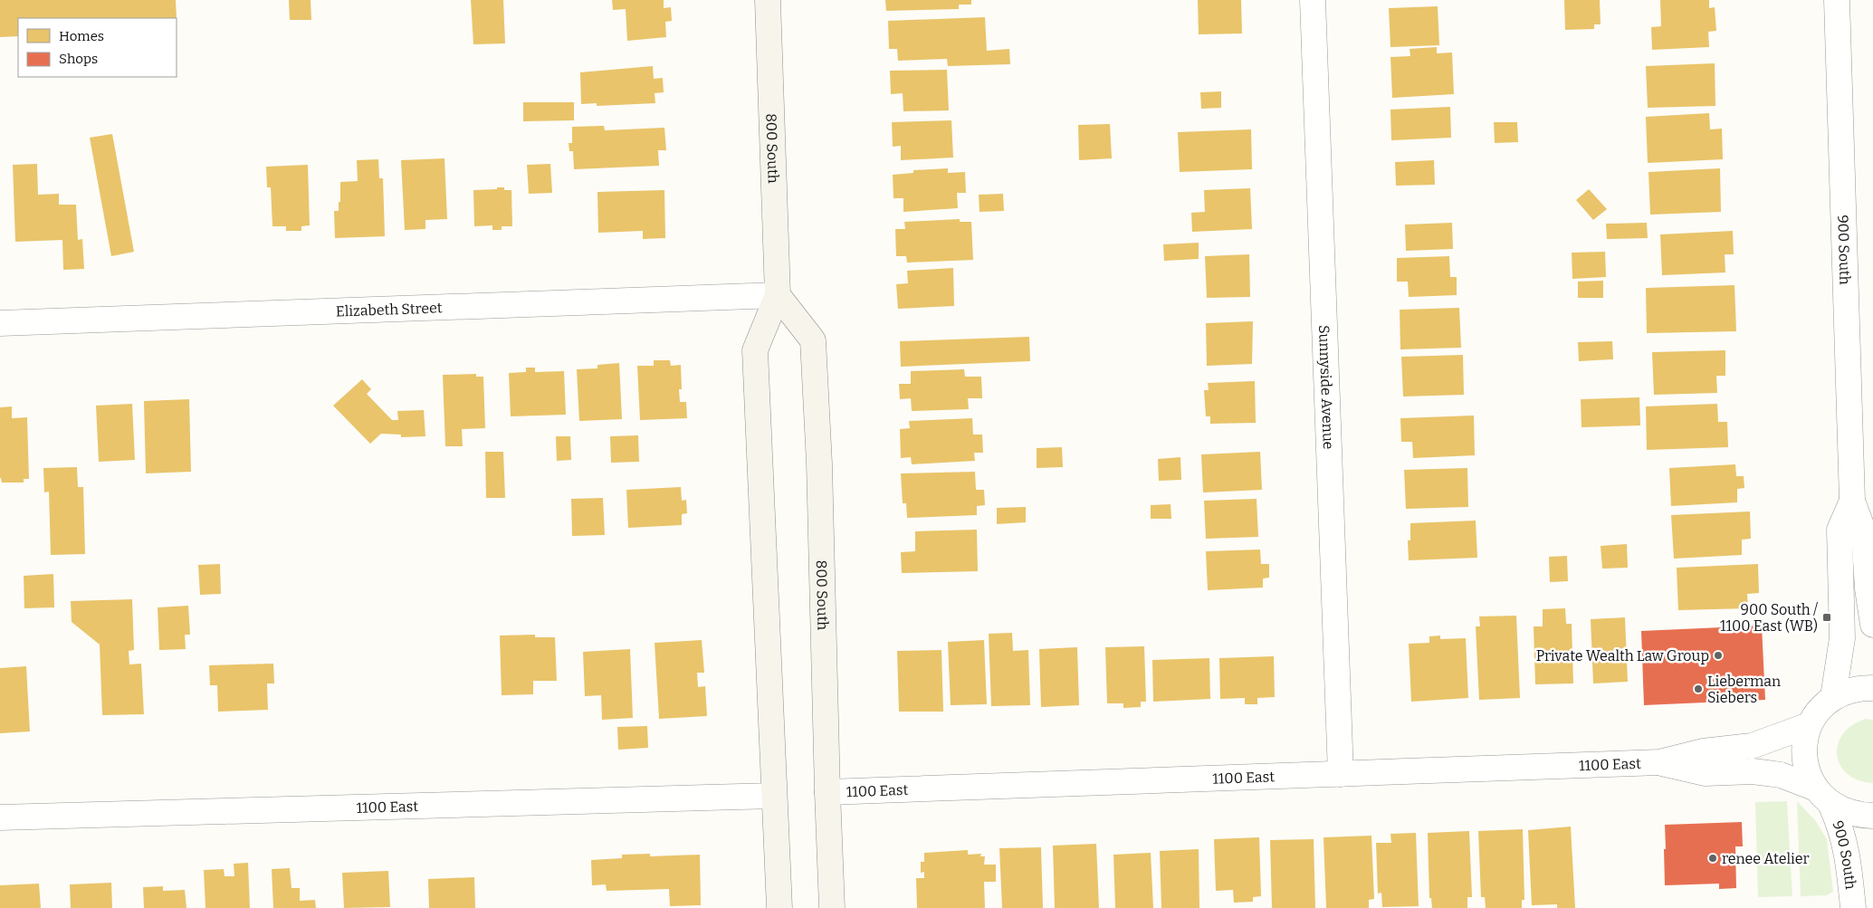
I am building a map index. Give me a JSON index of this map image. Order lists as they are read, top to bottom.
{
  "streets": {
    "main road": ["800 South"],
    "street": [
      "900 South",
      "Elizabeth Street",
      "Sunnyside Avenue",
      "1100 East"
    ]
  },
  "crossings": [
    ["800 South", "Elizabeth Street"],
    ["800 South", "1100 East"],
    ["900 South", "1100 East"],
    ["Sunnyside Avenue", "1100 East"]
  ],
  "places": {
    "transit": ["900 South / 1100 East (WB)"],
    "other": ["Private Wealth Law Group", "Lieberman Siebers", "renee Atelier"]
  },
  "legend": ["Homes", "Shops"]
}
